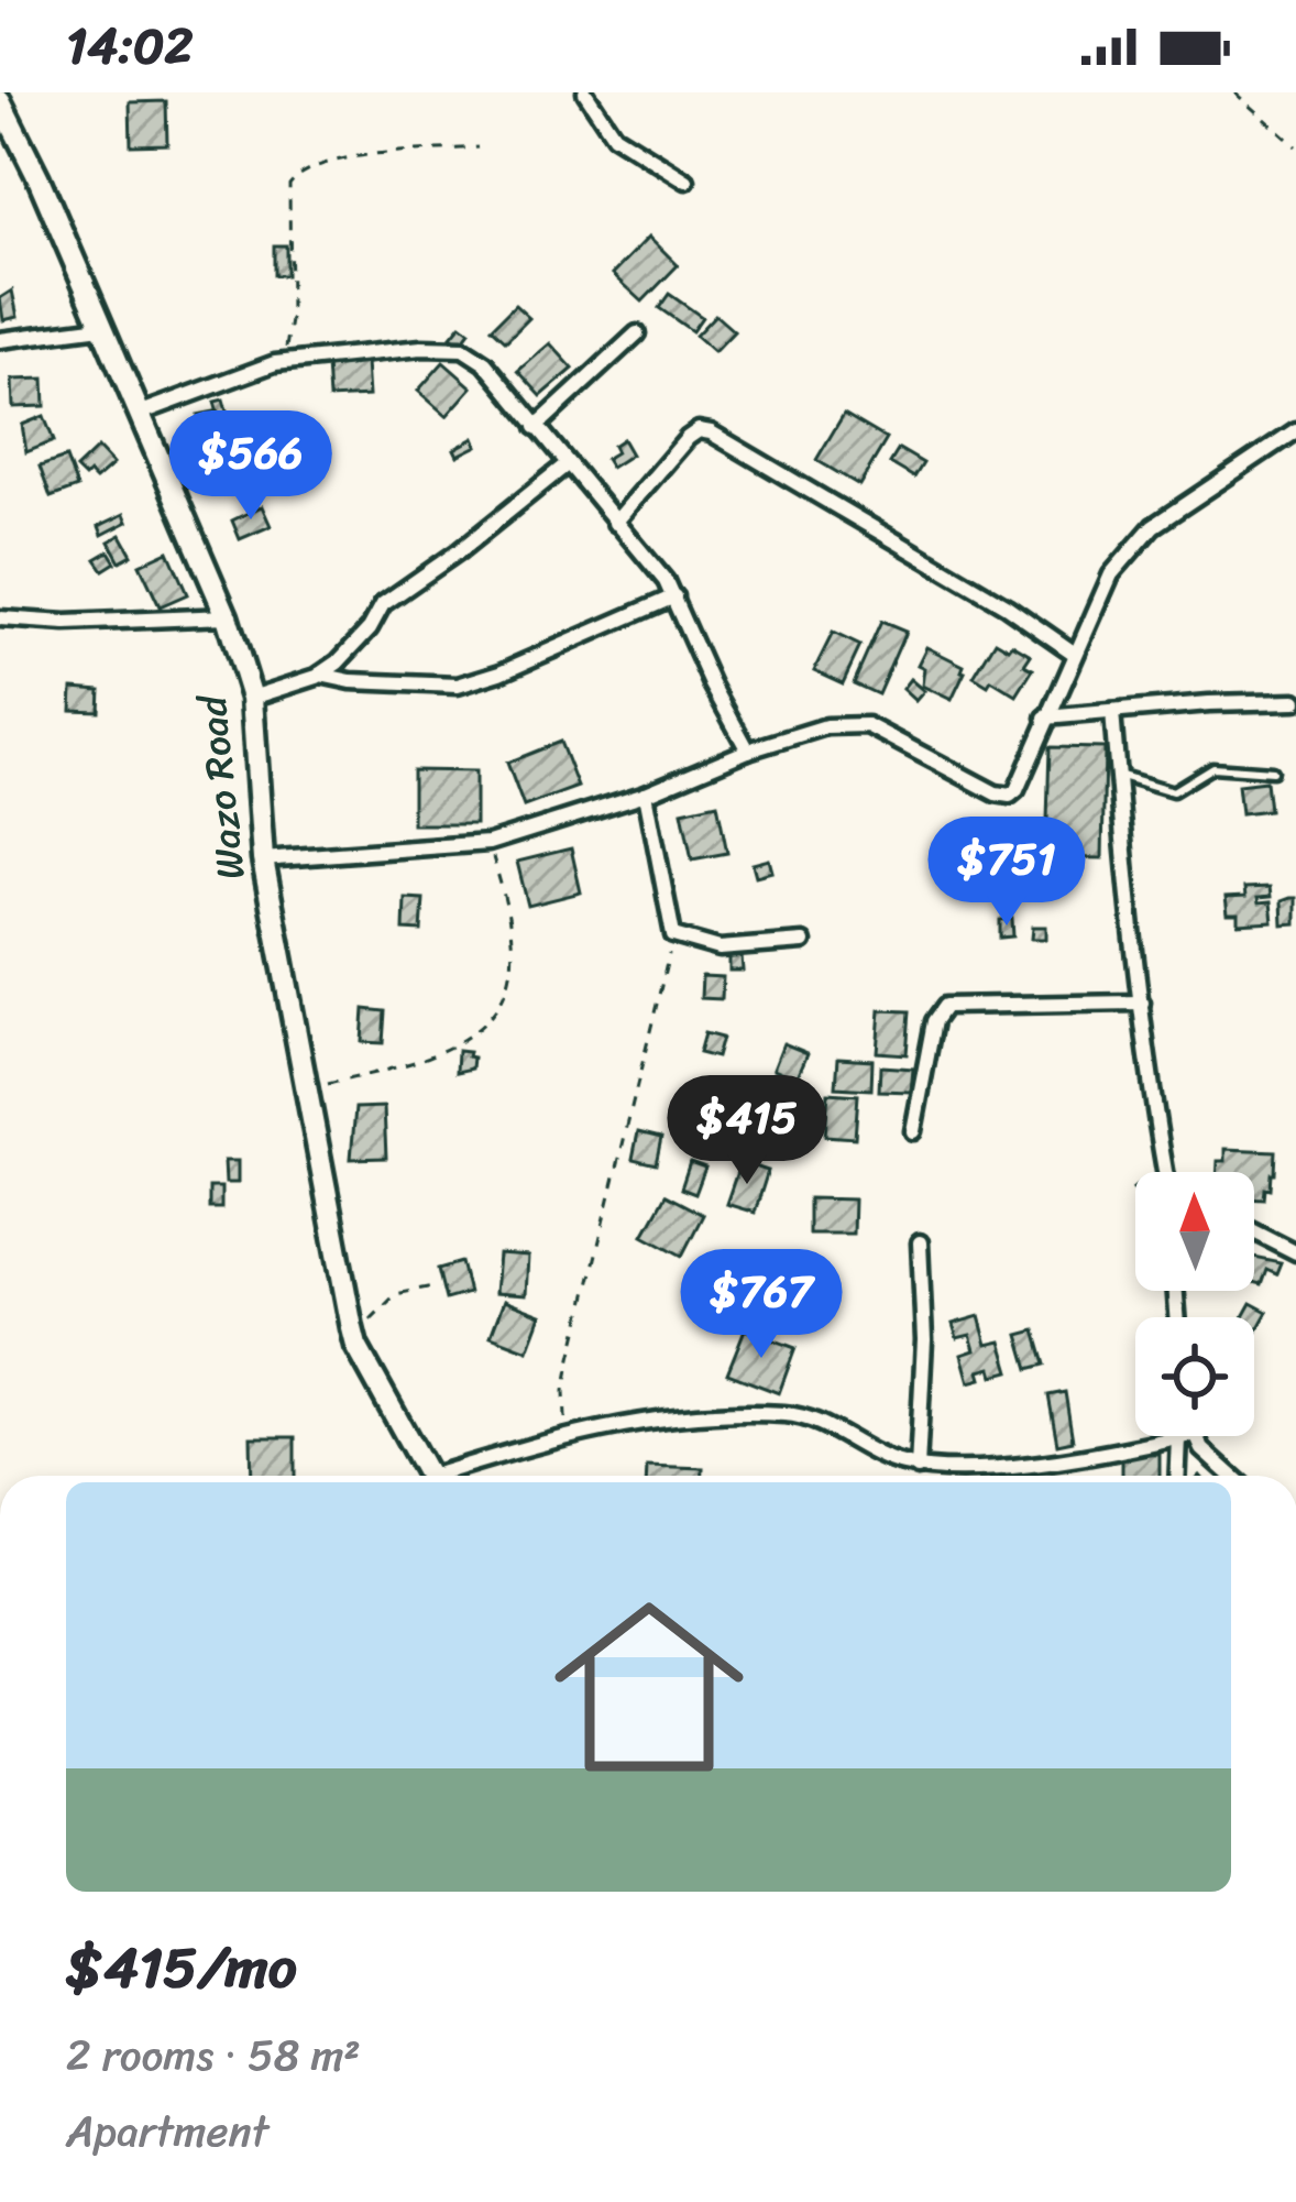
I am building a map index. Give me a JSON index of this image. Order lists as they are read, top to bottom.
{
  "streets": {
    "main road": ["Wazo Road"]
  },
  "north": "top",
  "page": {
    "status": "14:02",
    "price": [
      "$566",
      "$751",
      "$415",
      "$767"
    ],
    "list": [
      {
        "name": "$415/mo",
        "note": "2 rooms · 58 m² · Apartment"
      }
    ]
  }
}
